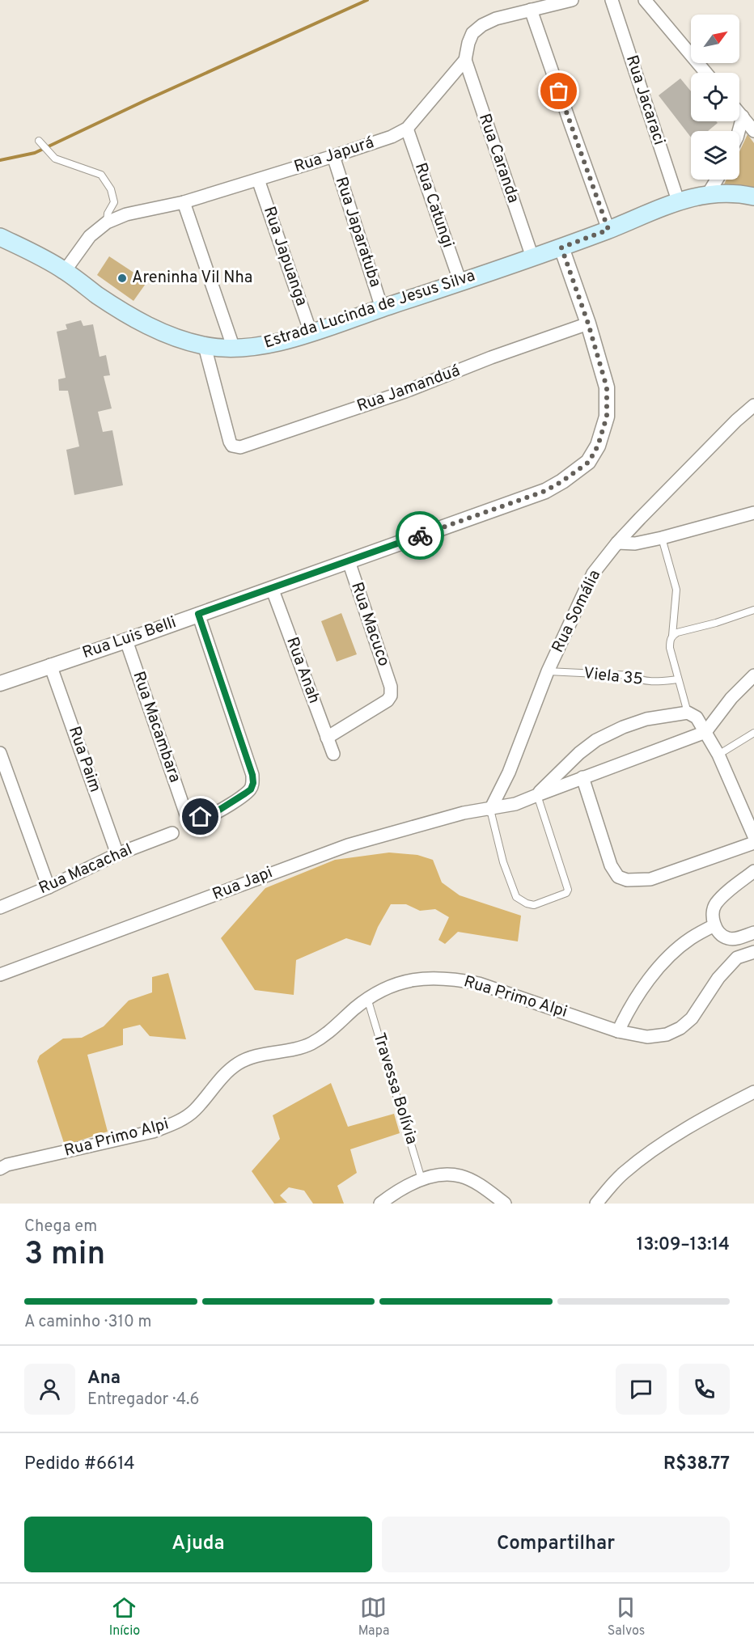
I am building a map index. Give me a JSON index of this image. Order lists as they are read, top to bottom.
{
  "streets": {
    "main road": ["Estrada Lucinda de Jesus Silva"],
    "street": [
      "Rua Jacaraci",
      "Rua Japurá",
      "Rua Caranda",
      "Rua Catungi",
      "Rua Japaratuba",
      "Rua Japuanga",
      "Rua Jamanduá",
      "Rua Somália",
      "Rua Macuco",
      "Rua Luis Belli",
      "Rua Anah",
      "Rua Macambara",
      "Rua Paim",
      "Rua Macachal",
      "Rua Japi",
      "Rua Primo Alpi"
    ],
    "lane": ["Viela 35", "Travessa Bolívia"]
  },
  "crossings": [
    ["Rua Jacaraci", "Estrada Lucinda de Jesus Silva"],
    ["Rua Japurá", "Rua Caranda"],
    ["Rua Japurá", "Rua Catungi"],
    ["Rua Japurá", "Rua Japaratuba"],
    ["Rua Japurá", "Rua Japuanga"],
    ["Rua Japurá", "Estrada Lucinda de Jesus Silva"],
    ["Rua Caranda", "Estrada Lucinda de Jesus Silva"],
    ["Rua Catungi", "Estrada Lucinda de Jesus Silva"],
    ["Rua Japaratuba", "Estrada Lucinda de Jesus Silva"],
    ["Rua Japuanga", "Estrada Lucinda de Jesus Silva"],
    ["Estrada Lucinda de Jesus Silva", "Rua Jamanduá"],
    ["Estrada Lucinda de Jesus Silva", "Rua Luis Belli"],
    ["Rua Jamanduá", "Rua Luis Belli"],
    ["Rua Somália", "Viela 35"],
    ["Rua Somália", "Rua Japi"],
    ["Rua Macuco", "Rua Luis Belli"],
    ["Rua Macuco", "Rua Anah"],
    ["Rua Luis Belli", "Rua Anah"],
    ["Rua Luis Belli", "Rua Macambara"],
    ["Rua Luis Belli", "Rua Paim"],
    ["Rua Paim", "Rua Macachal"],
    ["Rua Primo Alpi", "Travessa Bolívia"]
  ],
  "places": ["Areninha Vil Nha"],
  "north": "top right",
  "page": {
    "heading": ["3 min", "Chega em", "13:09–13:14"],
    "panel": [
      "Ana",
      "Entregador · 4.6",
      "Pedido #6614",
      "R$38.77"
    ],
    "bar": "A caminho · 310 m",
    "buttons": ["Ajuda", "Compartilhar"],
    "tabs": ["Início", "Mapa", "Salvos"]
  }
}
